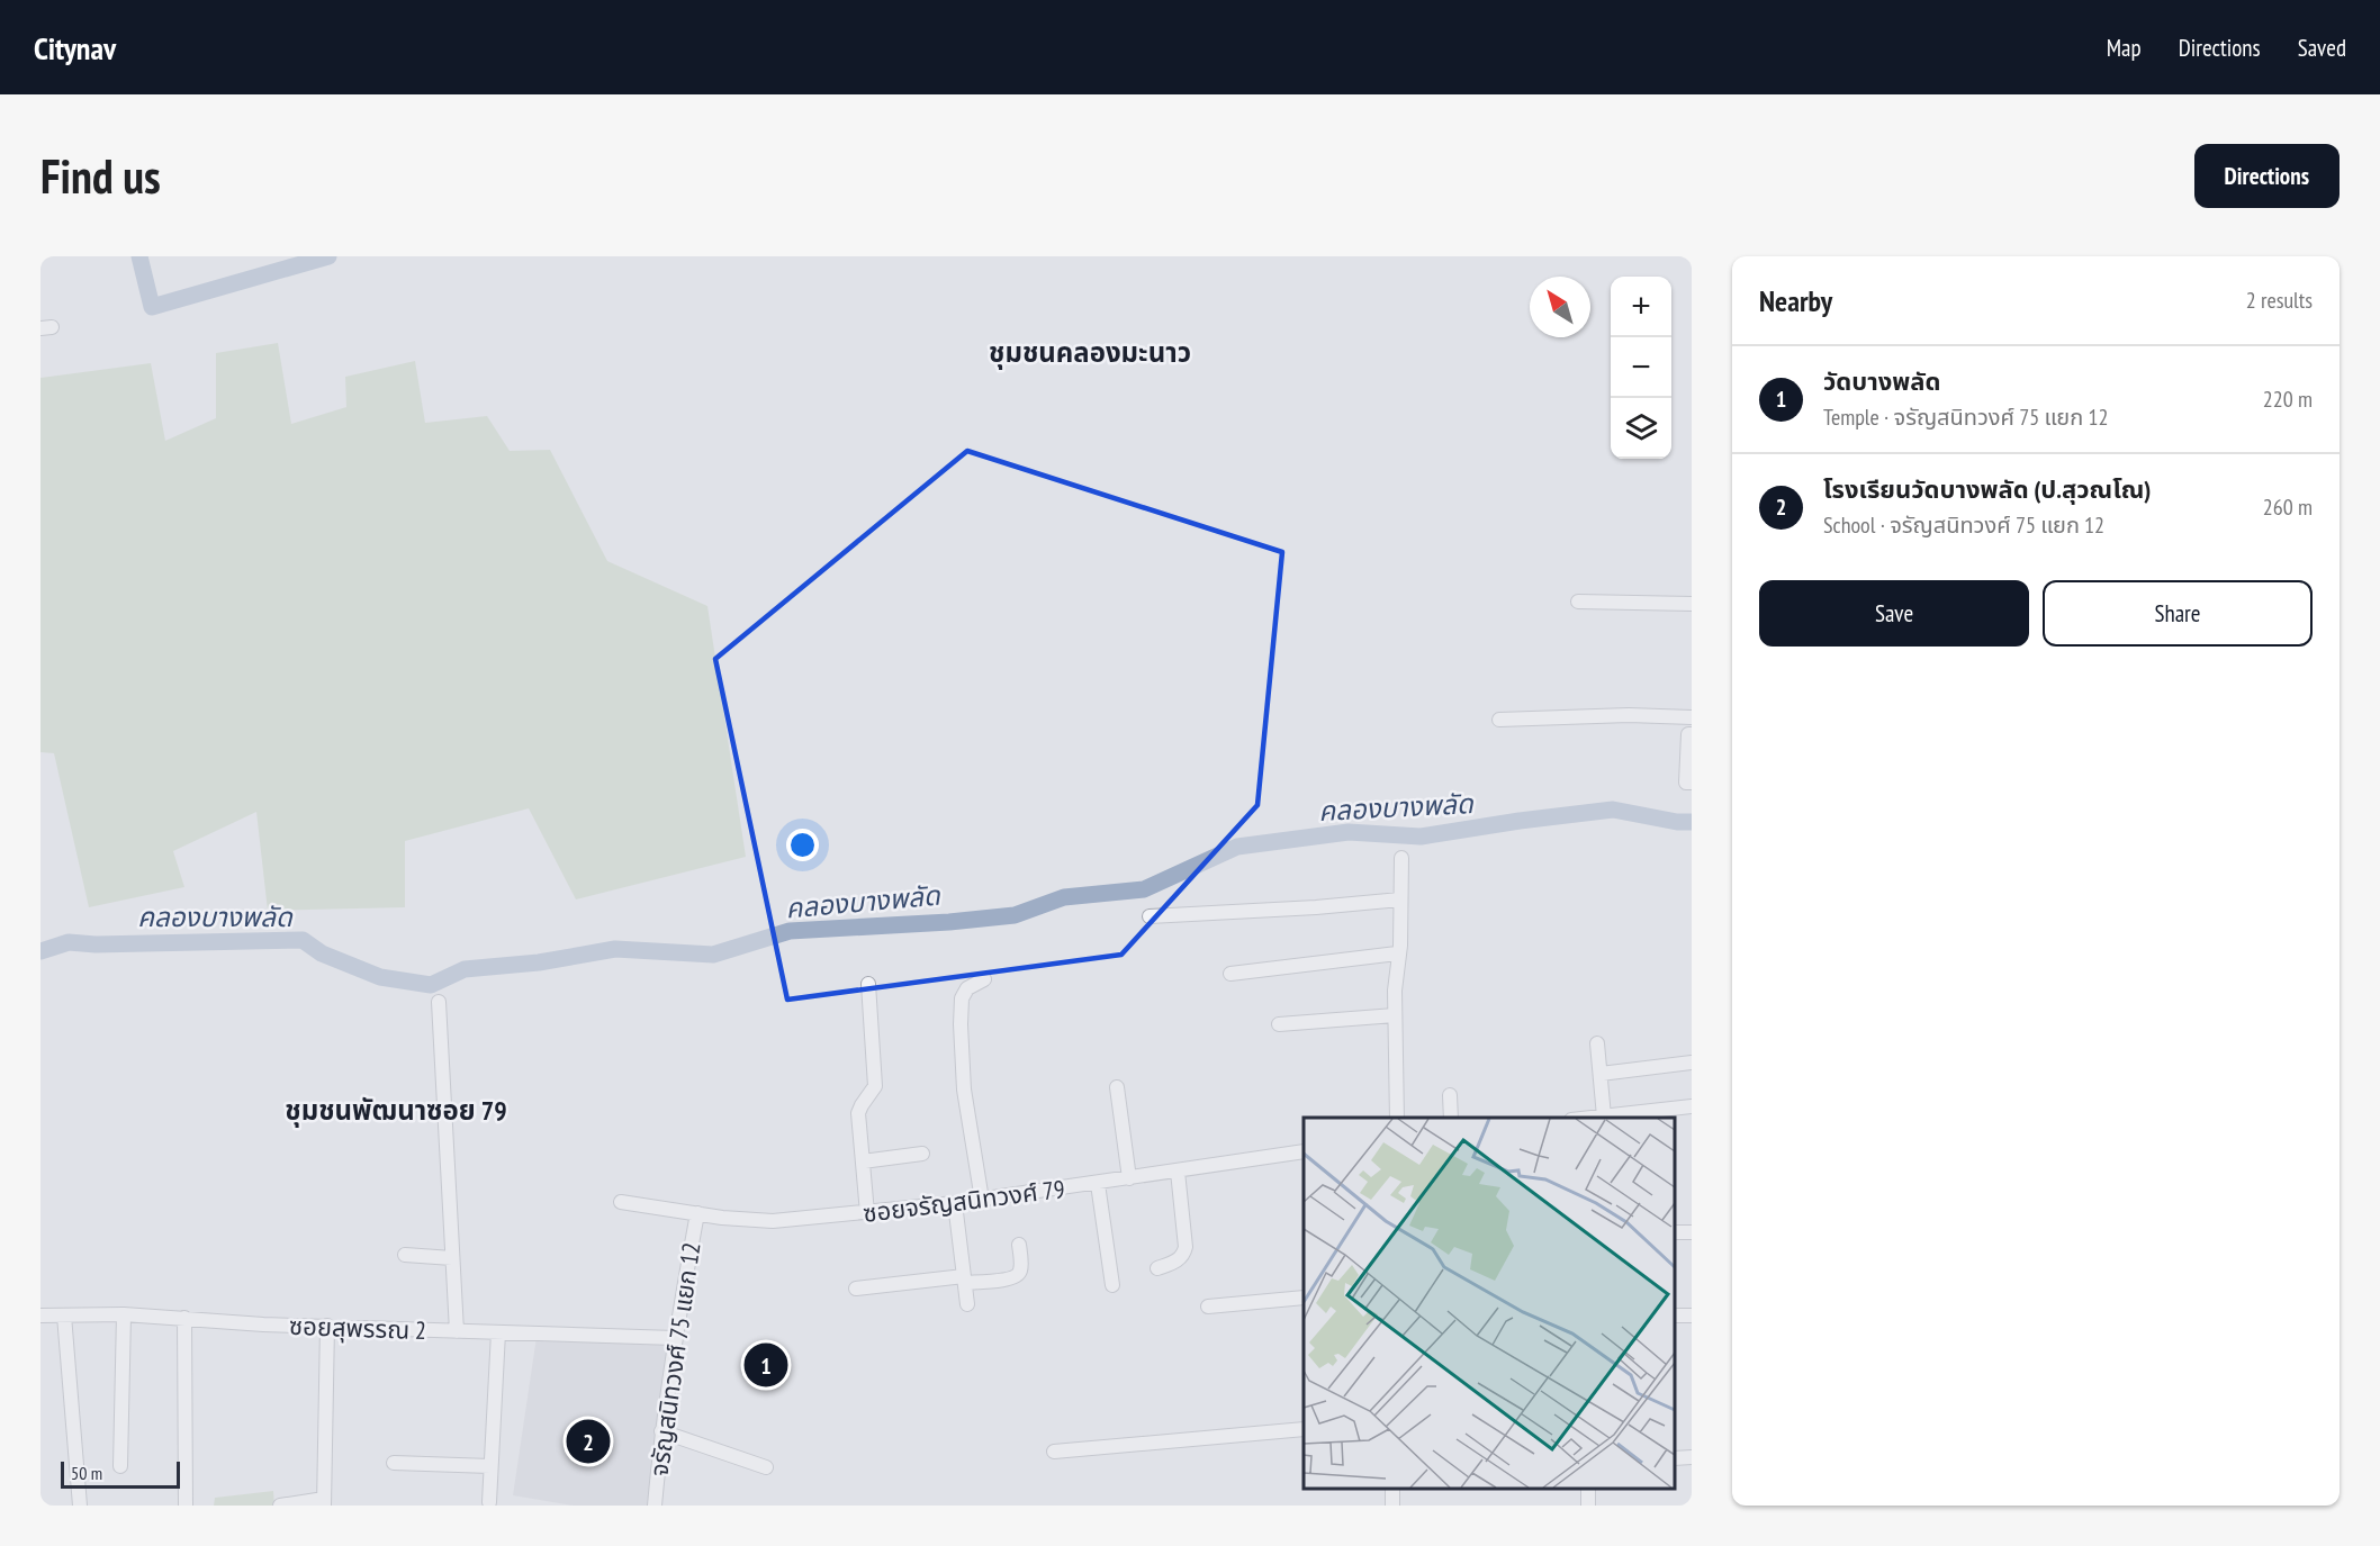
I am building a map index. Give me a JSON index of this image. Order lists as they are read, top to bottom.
{
  "streets": {
    "street": ["ซอยจรัญสนิทวงศ์ 79", "ซอยสุพรรณ 2", "จรัญสนิทวงศ์ 75 แยก 12"]
  },
  "crossings": [
    ["ซอยจรัญสนิทวงศ์ 79", "จรัญสนิทวงศ์ 75 แยก 12"],
    ["ซอยสุพรรณ 2", "จรัญสนิทวงศ์ 75 แยก 12"]
  ],
  "districts": ["ชุมชนคลองมะนาว", "ชุมชนพัฒนาซอย 79"],
  "water": ["คลองบางพลัด"],
  "scale_bar": "50 m",
  "north": "top left",
  "page": {
    "header": "Citynav",
    "nav": ["Map", "Directions", "Saved"],
    "buttons": [
      "Directions",
      ["Save", "Share"]
    ],
    "title": "Find us",
    "heading": ["Nearby", "2 results"],
    "map_buttons": ["+", "−"],
    "list": [
      {
        "mark": "1",
        "name": "วัดบางพลัด",
        "note": "Temple · จรัญสนิทวงศ์ 75 แยก 12",
        "value": "220 m"
      },
      {
        "mark": "2",
        "name": "โรงเรียนวัดบางพลัด (ป.สุวณโณ)",
        "note": "School · จรัญสนิทวงศ์ 75 แยก 12",
        "value": "260 m"
      }
    ],
    "pins": ["1", "2"],
    "scale": "50 m"
  }
}
